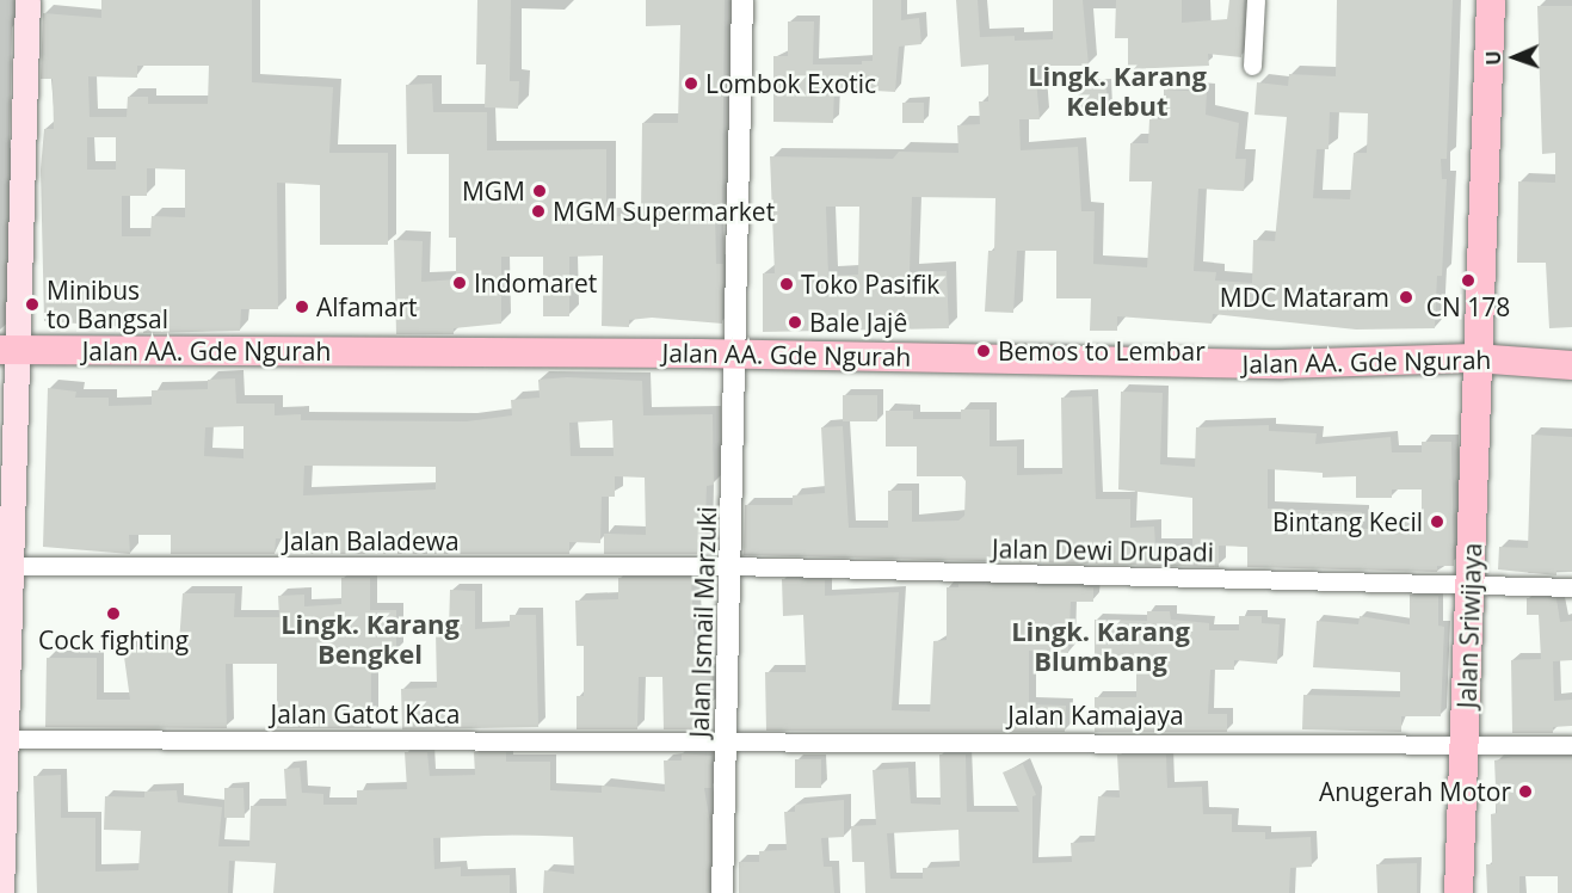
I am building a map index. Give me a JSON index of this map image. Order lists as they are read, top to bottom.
{
  "streets": {
    "main road": ["Jalan AA. Gde Ngurah", "Jalan Sriwijaya"],
    "street": [
      "Jalan Baladewa",
      "Jalan Dewi Drupadi",
      "Jalan Ismail Marzuki",
      "Jalan Gatot Kaca",
      "Jalan Kamajaya"
    ]
  },
  "crossings": [
    ["Jalan AA. Gde Ngurah", "Jalan Ismail Marzuki"],
    ["Jalan AA. Gde Ngurah", "Jalan Sriwijaya"],
    ["Jalan Baladewa", "Jalan Dewi Drupadi"],
    ["Jalan Baladewa", "Jalan Ismail Marzuki"],
    ["Jalan Dewi Drupadi", "Jalan Ismail Marzuki"],
    ["Jalan Dewi Drupadi", "Jalan Sriwijaya"],
    ["Jalan Ismail Marzuki", "Jalan Gatot Kaca"],
    ["Jalan Ismail Marzuki", "Jalan Kamajaya"],
    ["Jalan Sriwijaya", "Jalan Kamajaya"],
    ["Jalan Gatot Kaca", "Jalan Kamajaya"]
  ],
  "districts": ["Lingk. Karang Kelebut", "Lingk. Karang Bengkel", "Lingk. Karang Blumbang"],
  "places": [
    "Lombok Exotic",
    "MGM",
    "MGM Supermarket",
    "CN 178",
    "Indomaret",
    "Toko Pasifik",
    "MDC Mataram",
    "Minibus to Bangsal",
    "Alfamart",
    "Bale Jajê",
    "Bemos to Lembar",
    "Bintang Kecil",
    "Cock fighting",
    "Anugerah Motor"
  ],
  "north": "left"
}
